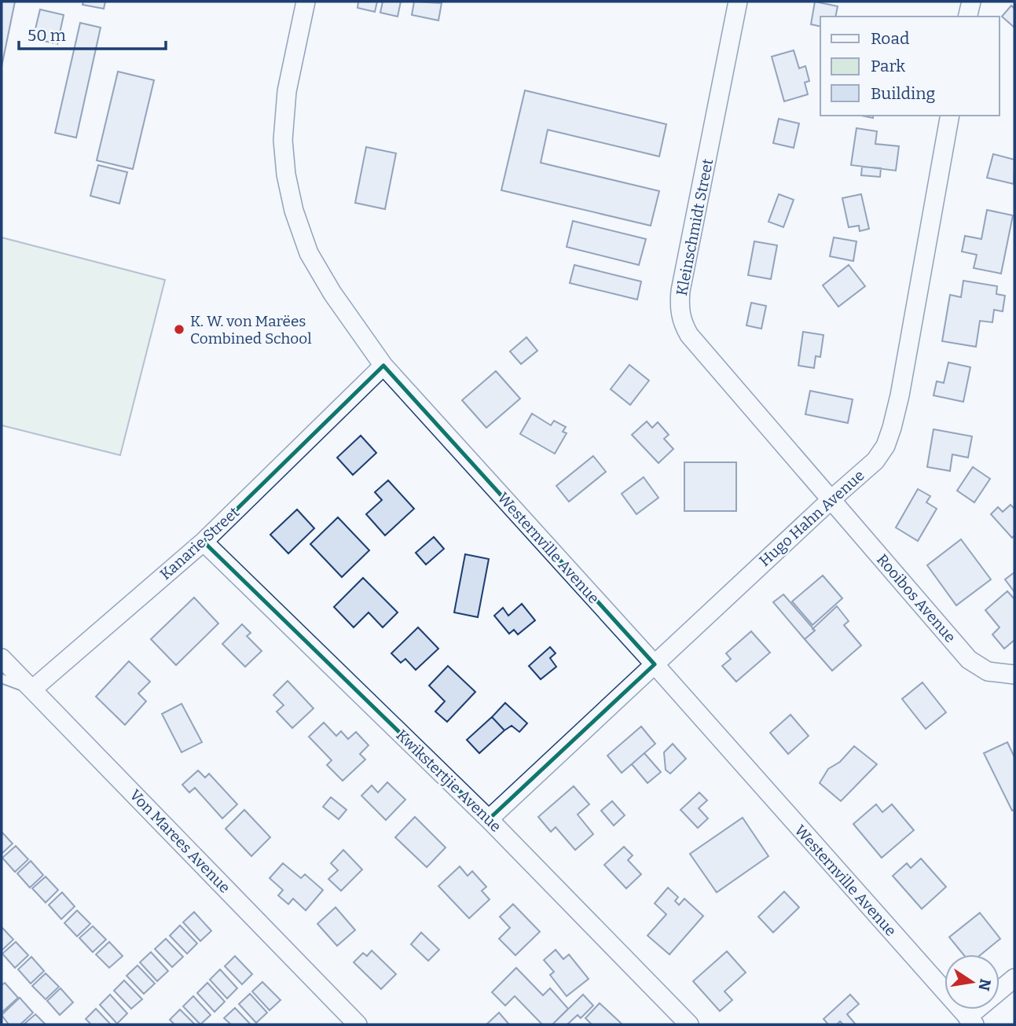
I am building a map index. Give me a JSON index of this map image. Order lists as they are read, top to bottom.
{
  "streets": {
    "street": [
      "Kleinschmidt Street",
      "Hugo Hahn Avenue",
      "Kanarie Street",
      "Westernville Avenue",
      "Rooibos Avenue",
      "Kwikstertjie Avenue",
      "Von Marees Avenue"
    ]
  },
  "crossings": [
    ["Kleinschmidt Street", "Hugo Hahn Avenue"],
    ["Kleinschmidt Street", "Rooibos Avenue"],
    ["Hugo Hahn Avenue", "Westernville Avenue"],
    ["Hugo Hahn Avenue", "Rooibos Avenue"],
    ["Hugo Hahn Avenue", "Kwikstertjie Avenue"],
    ["Kanarie Street", "Westernville Avenue"],
    ["Kanarie Street", "Kwikstertjie Avenue"],
    ["Kanarie Street", "Von Marees Avenue"]
  ],
  "places": ["K. W. von Marëes Combined School"],
  "legend": ["Road", "Park", "Building"],
  "scale_bar": "50 m",
  "north": "right"
}
